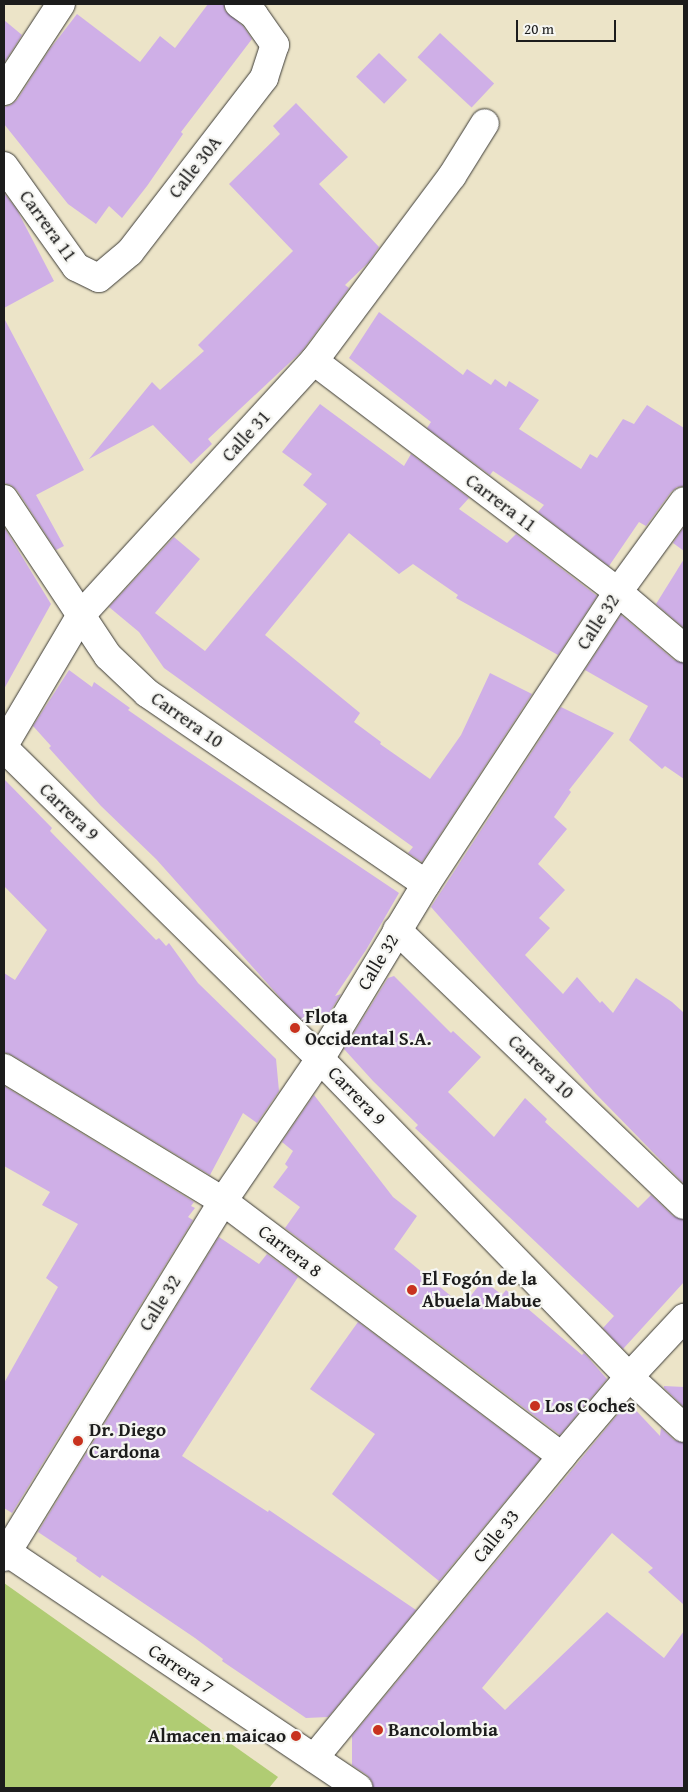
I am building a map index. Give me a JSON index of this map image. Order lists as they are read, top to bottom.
{
  "streets": {
    "street": [
      "Calle 30A",
      "Carrera 11",
      "Calle 31",
      "Calle 32",
      "Carrera 10",
      "Carrera 9",
      "Carrera 8",
      "Calle 33",
      "Carrera 7"
    ]
  },
  "crossings": [
    ["Calle 30A", "Carrera 11"],
    ["Carrera 11", "Calle 31"],
    ["Carrera 11", "Calle 32"],
    ["Calle 31", "Carrera 10"],
    ["Calle 31", "Carrera 9"],
    ["Calle 32", "Carrera 10"],
    ["Calle 32", "Carrera 9"],
    ["Calle 32", "Carrera 8"],
    ["Calle 32", "Carrera 7"],
    ["Carrera 9", "Calle 33"],
    ["Carrera 8", "Calle 33"],
    ["Calle 33", "Carrera 7"]
  ],
  "places": [
    "Flota Occidental S.A.",
    "El Fogón de la Abuela Mabue",
    "Los Coches",
    "Dr. Diego Cardona",
    "Bancolombia",
    "Almacen maicao"
  ],
  "scale_bar": "20 m"
}
